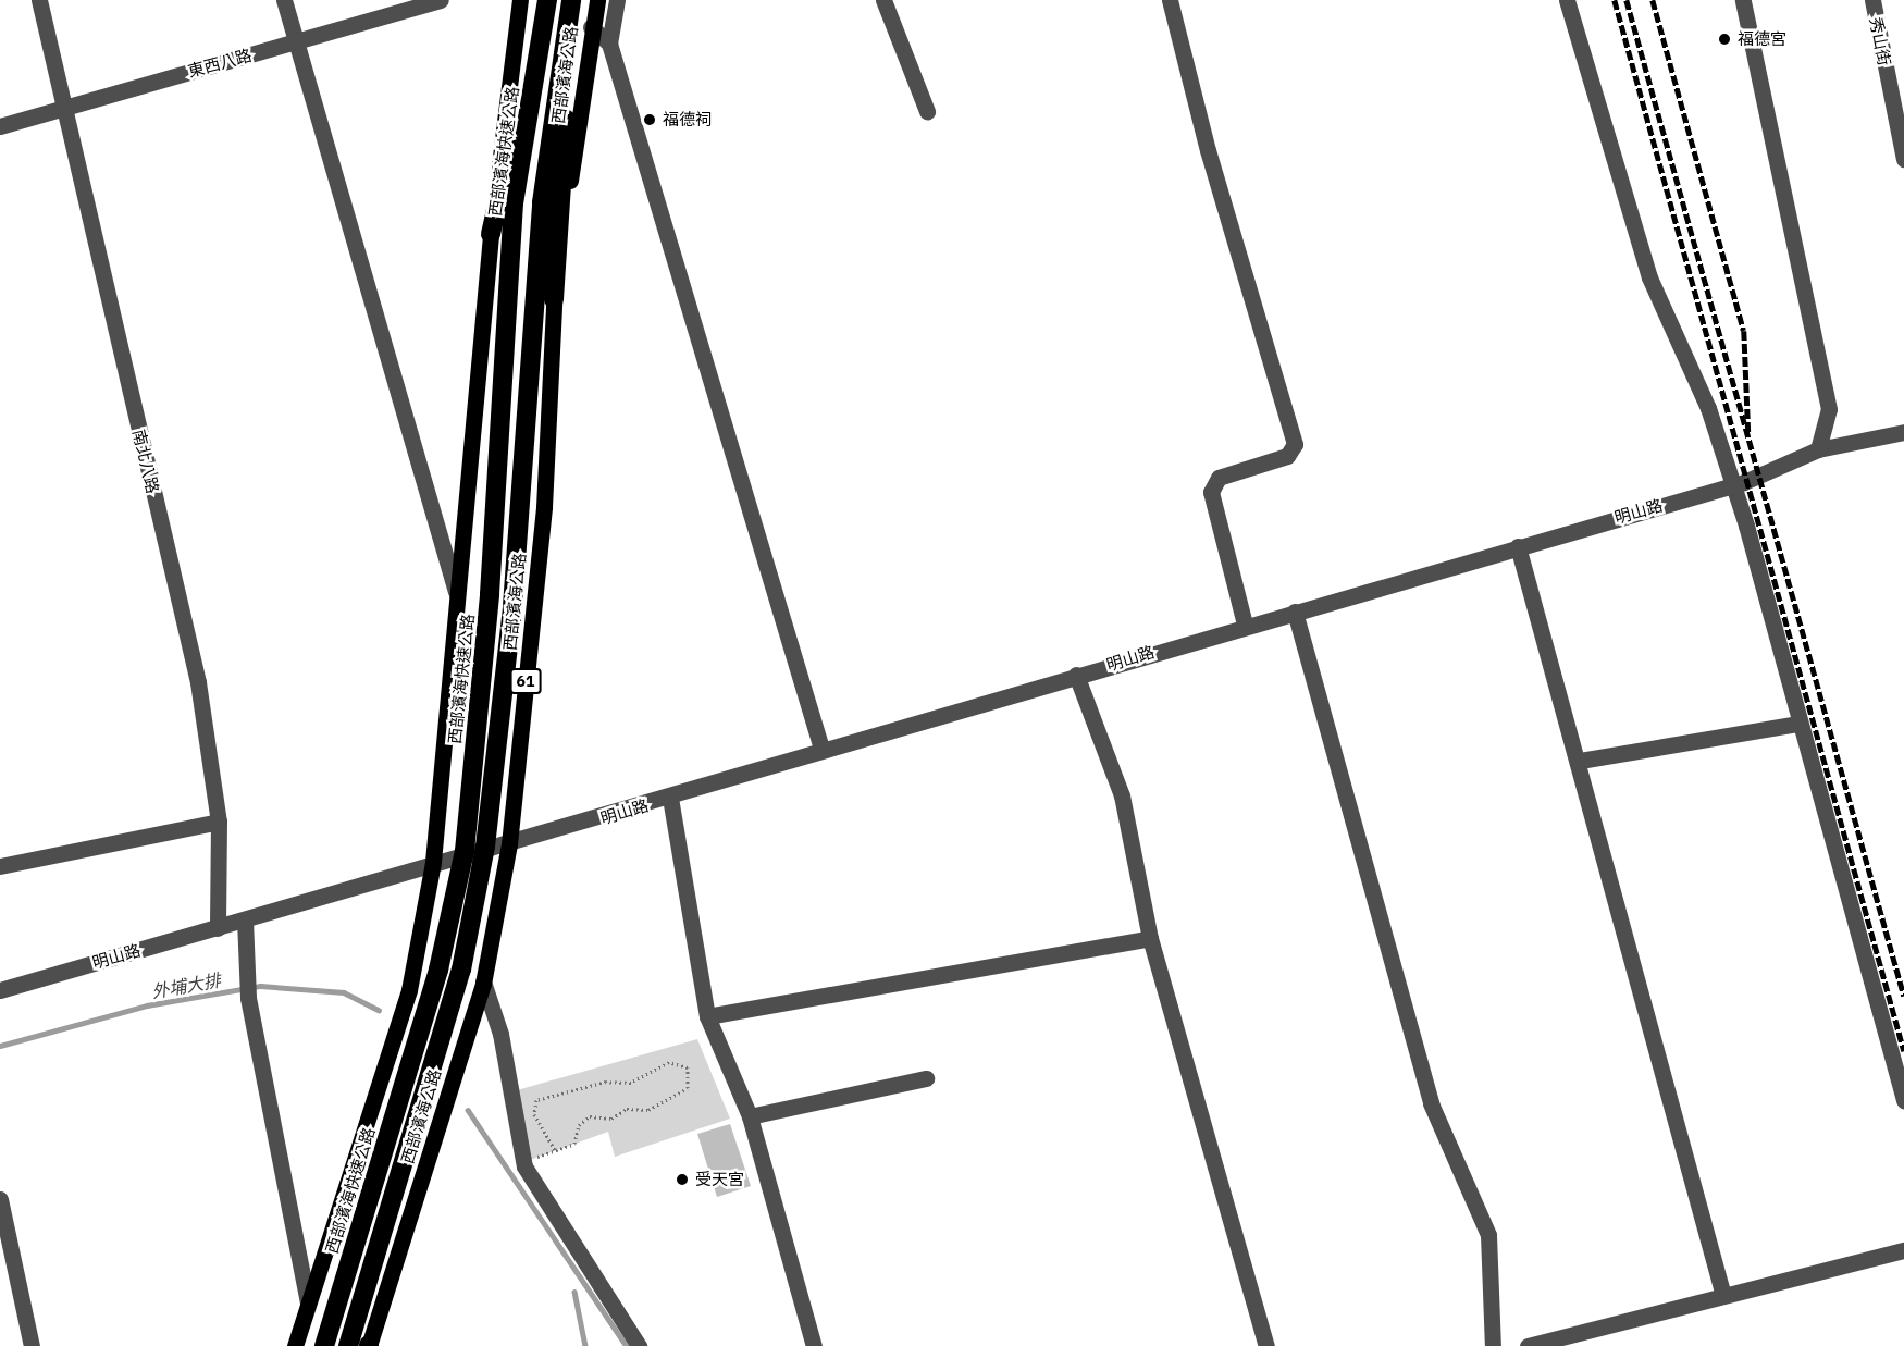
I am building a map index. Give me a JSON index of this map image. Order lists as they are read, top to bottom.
{
  "streets": {
    "highway": ["西部濱海快速公路", "61"],
    "main road": ["西部濱海公路"],
    "street": [
      "秀山街",
      "東西八路",
      "南北八路",
      "明山路"
    ]
  },
  "crossings": [
    ["東西八路", "南北八路"],
    ["西部濱海公路", "明山路"],
    ["西部濱海快速公路", "明山路"],
    ["南北八路", "明山路"],
    ["明山路", "61"]
  ],
  "water": ["外埔大排"],
  "places": ["福德宮", "福德祠", "受天宮"]
}
